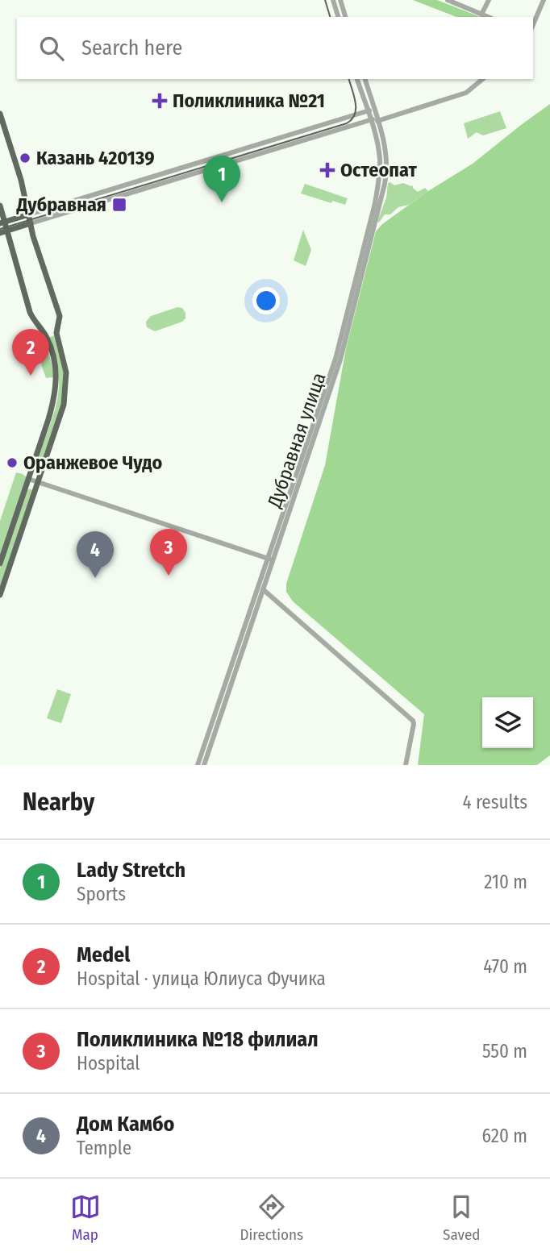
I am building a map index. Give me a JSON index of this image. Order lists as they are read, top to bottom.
{
  "streets": {
    "street": ["Дубравная улица"]
  },
  "places": {
    "health": ["Поликлиника №21", "Остеопат"],
    "other": ["Казань 420139", "Оранжевое Чудо"],
    "transit": ["Дубравная"]
  },
  "page": {
    "search": "Search here",
    "pins": [
      "1",
      "2",
      "3",
      "4"
    ],
    "heading": ["Nearby", "4 results"],
    "list": [
      {
        "mark": "1",
        "name": "Lady Stretch",
        "note": "Sports",
        "value": "210 m"
      },
      {
        "mark": "2",
        "name": "Medel",
        "note": "Hospital · улица Юлиуса Фучика",
        "value": "470 m"
      },
      {
        "mark": "3",
        "name": "Поликлиника №18 филиал",
        "note": "Hospital",
        "value": "550 m"
      },
      {
        "mark": "4",
        "name": "Дом Камбо",
        "note": "Temple",
        "value": "620 m"
      }
    ],
    "nav": ["Map", "Directions", "Saved"]
  }
}
